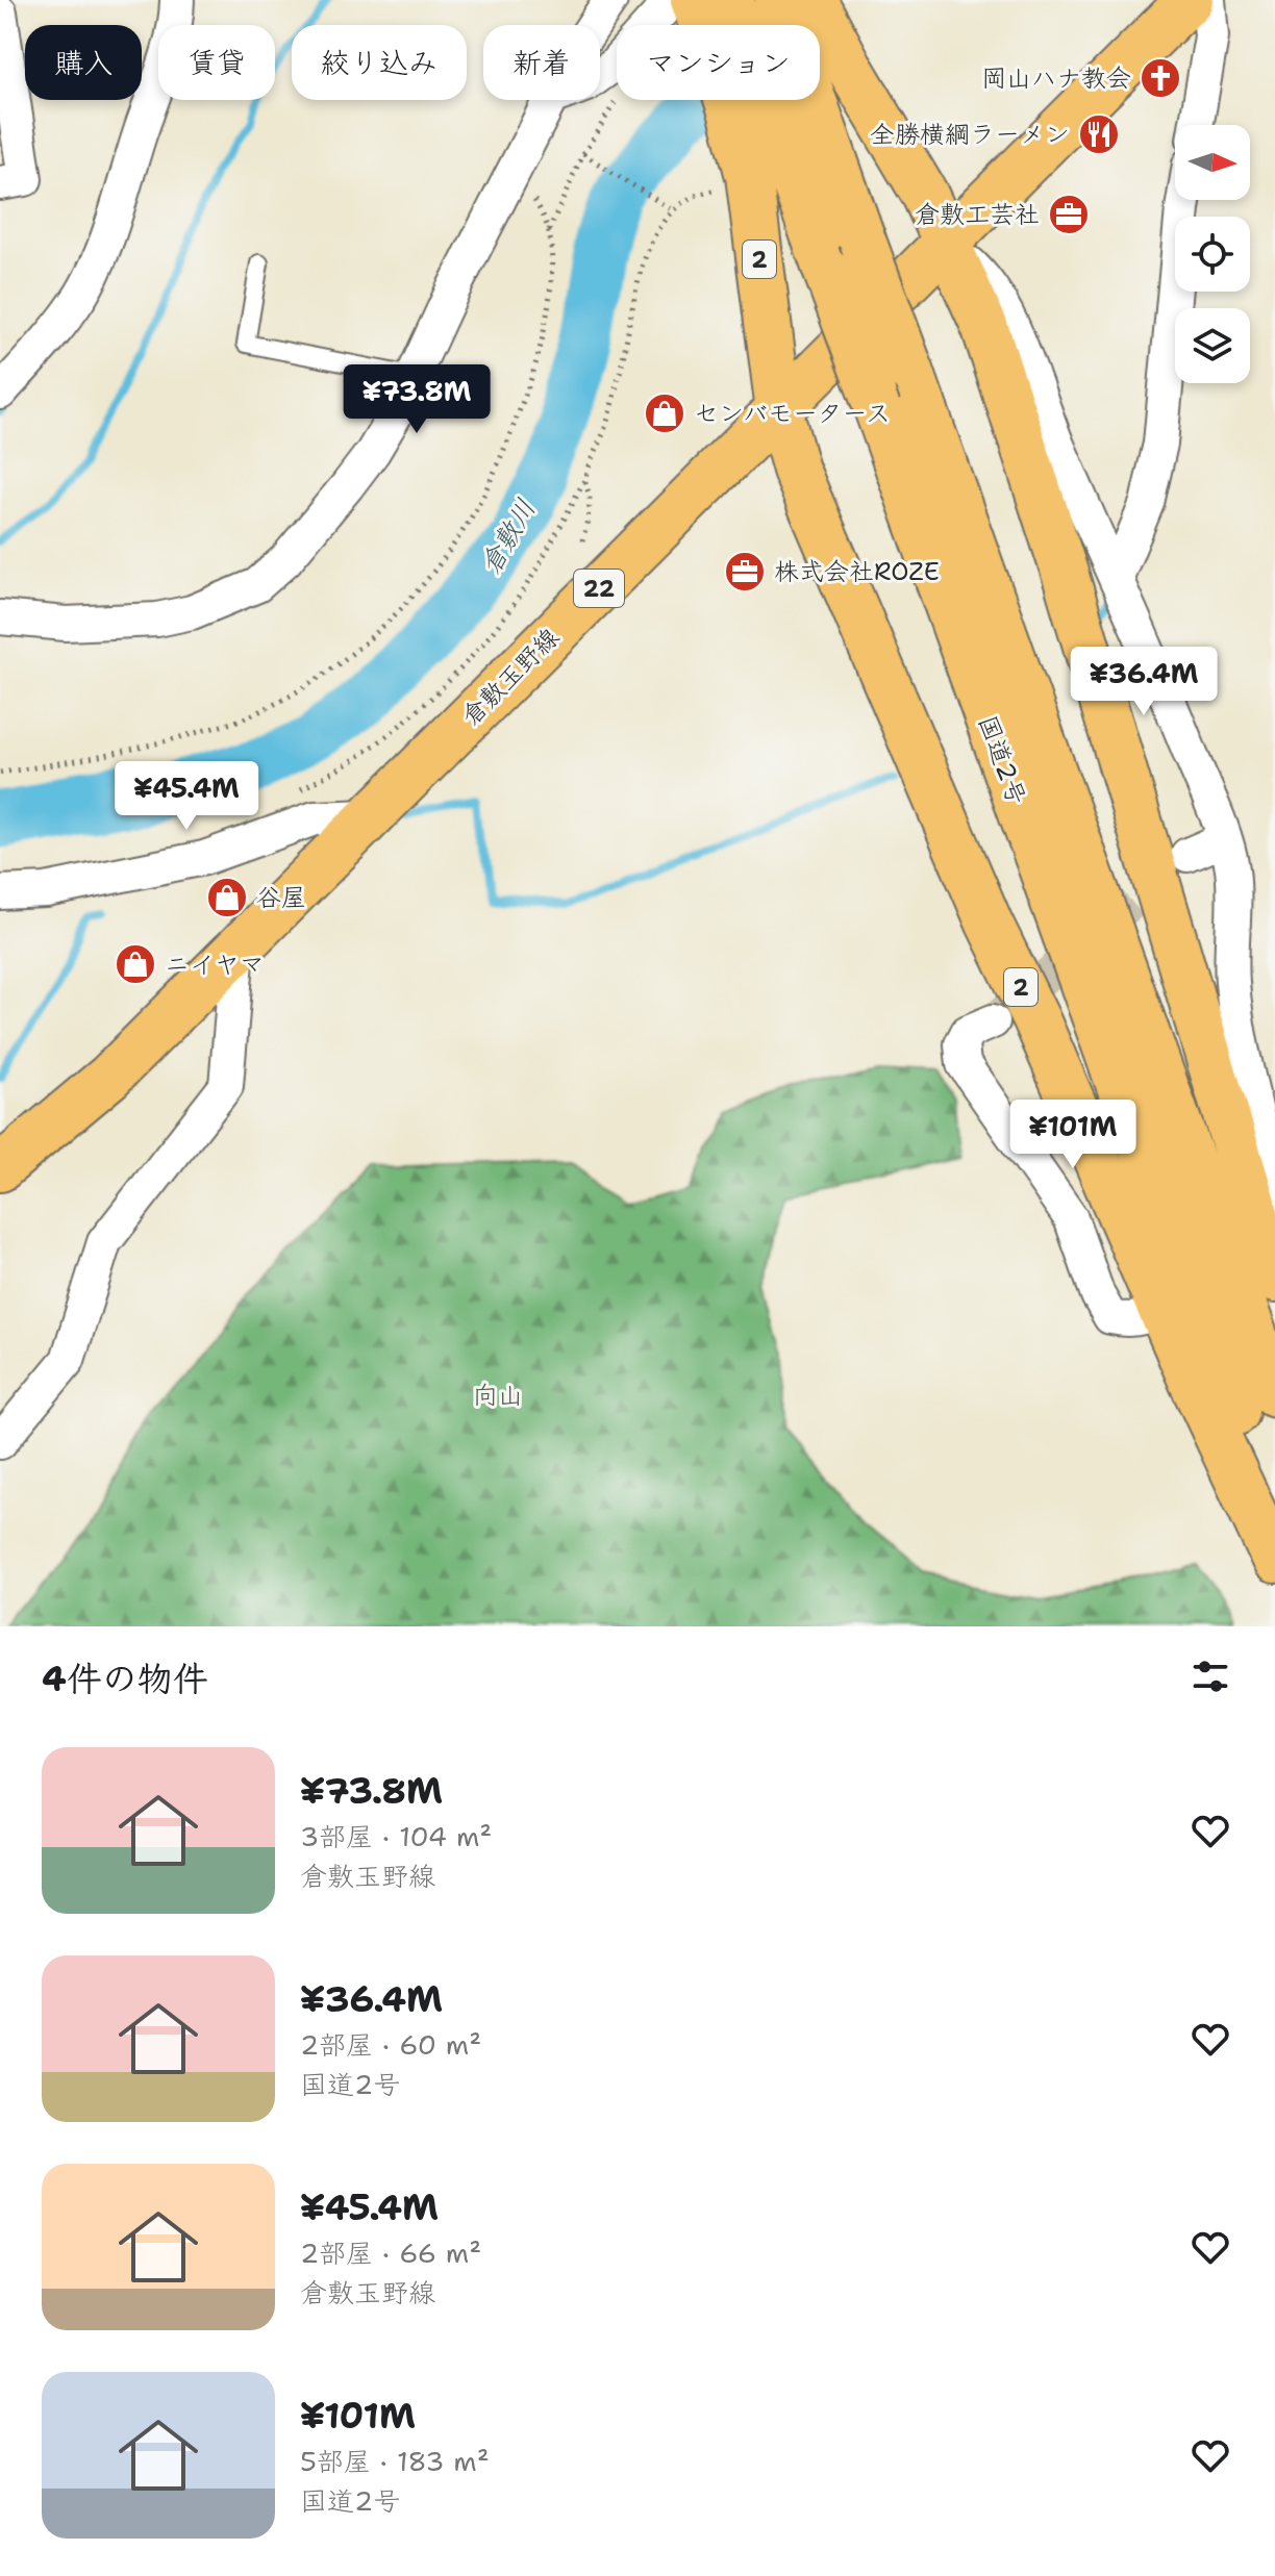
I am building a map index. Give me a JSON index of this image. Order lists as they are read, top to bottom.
{
  "streets": {
    "main road": [
      "2",
      "22",
      "倉敷玉野線",
      "国道2号"
    ]
  },
  "crossings": [
    ["2", "倉敷玉野線"]
  ],
  "water": ["倉敷川"],
  "parks": ["向山"],
  "places": {
    "church": ["岡山ハナ教会"],
    "restaurant": ["全勝横綱ラーメン"],
    "office": ["倉敷工芸社", "株式会社ROZE"],
    "shop": ["センバモータース", "谷屋", "ニイヤマ"]
  },
  "north": "right",
  "page": {
    "chip": [
      "購入",
      "賃貸",
      "絞り込み",
      "新着",
      "マンション"
    ],
    "price": [
      "¥73.8M",
      "¥36.4M",
      "¥45.4M",
      "¥101M"
    ],
    "heading": "4件の物件",
    "list": [
      {
        "name": "¥73.8M",
        "note": "3部屋 · 104 m² · 倉敷玉野線"
      },
      {
        "name": "¥36.4M",
        "note": "2部屋 · 60 m² · 国道2号"
      },
      {
        "name": "¥45.4M",
        "note": "2部屋 · 66 m² · 倉敷玉野線"
      },
      {
        "name": "¥101M",
        "note": "5部屋 · 183 m² · 国道2号"
      }
    ]
  }
}
